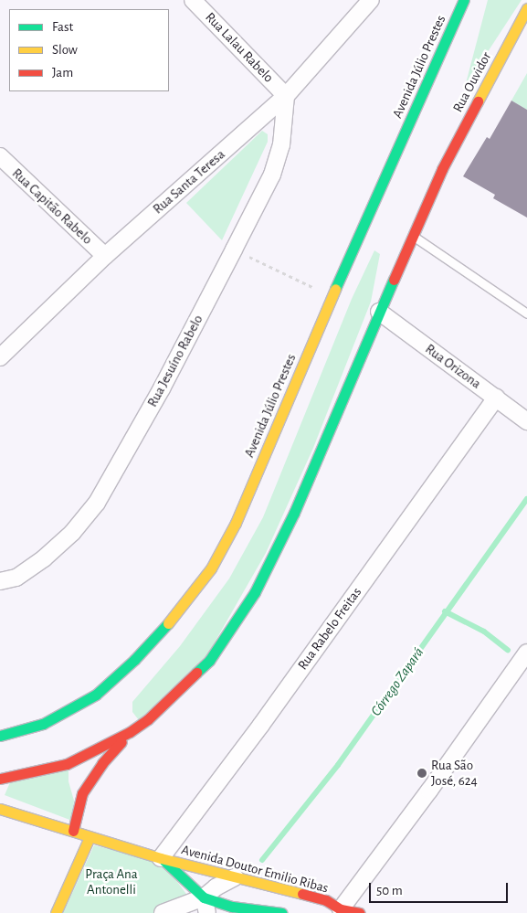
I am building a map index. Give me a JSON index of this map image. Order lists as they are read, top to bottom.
{
  "streets": {
    "main road": ["Avenida Júlio Prestes", "Rua Ouvidor", "Avenida Doutor Emilio Ribas"],
    "street": [
      "Rua Lalau Rabelo",
      "Rua Santa Teresa",
      "Rua Capitão Rabelo",
      "Rua Jesuíno Rabelo",
      "Rua Orizona",
      "Rua Rabelo Freitas"
    ]
  },
  "crossings": [
    ["Rua Lalau Rabelo", "Rua Santa Teresa"],
    ["Rua Lalau Rabelo", "Rua Jesuíno Rabelo"],
    ["Rua Santa Teresa", "Rua Capitão Rabelo"],
    ["Rua Santa Teresa", "Rua Jesuíno Rabelo"],
    ["Rua Orizona", "Rua Rabelo Freitas"],
    ["Rua Rabelo Freitas", "Avenida Doutor Emilio Ribas"]
  ],
  "water": ["Córrego Zapará"],
  "parks": ["Praça Ana Antonelli"],
  "places": ["Rua São José, 624"],
  "legend": ["Fast", "Slow", "Jam"],
  "scale_bar": "50 m"
}
